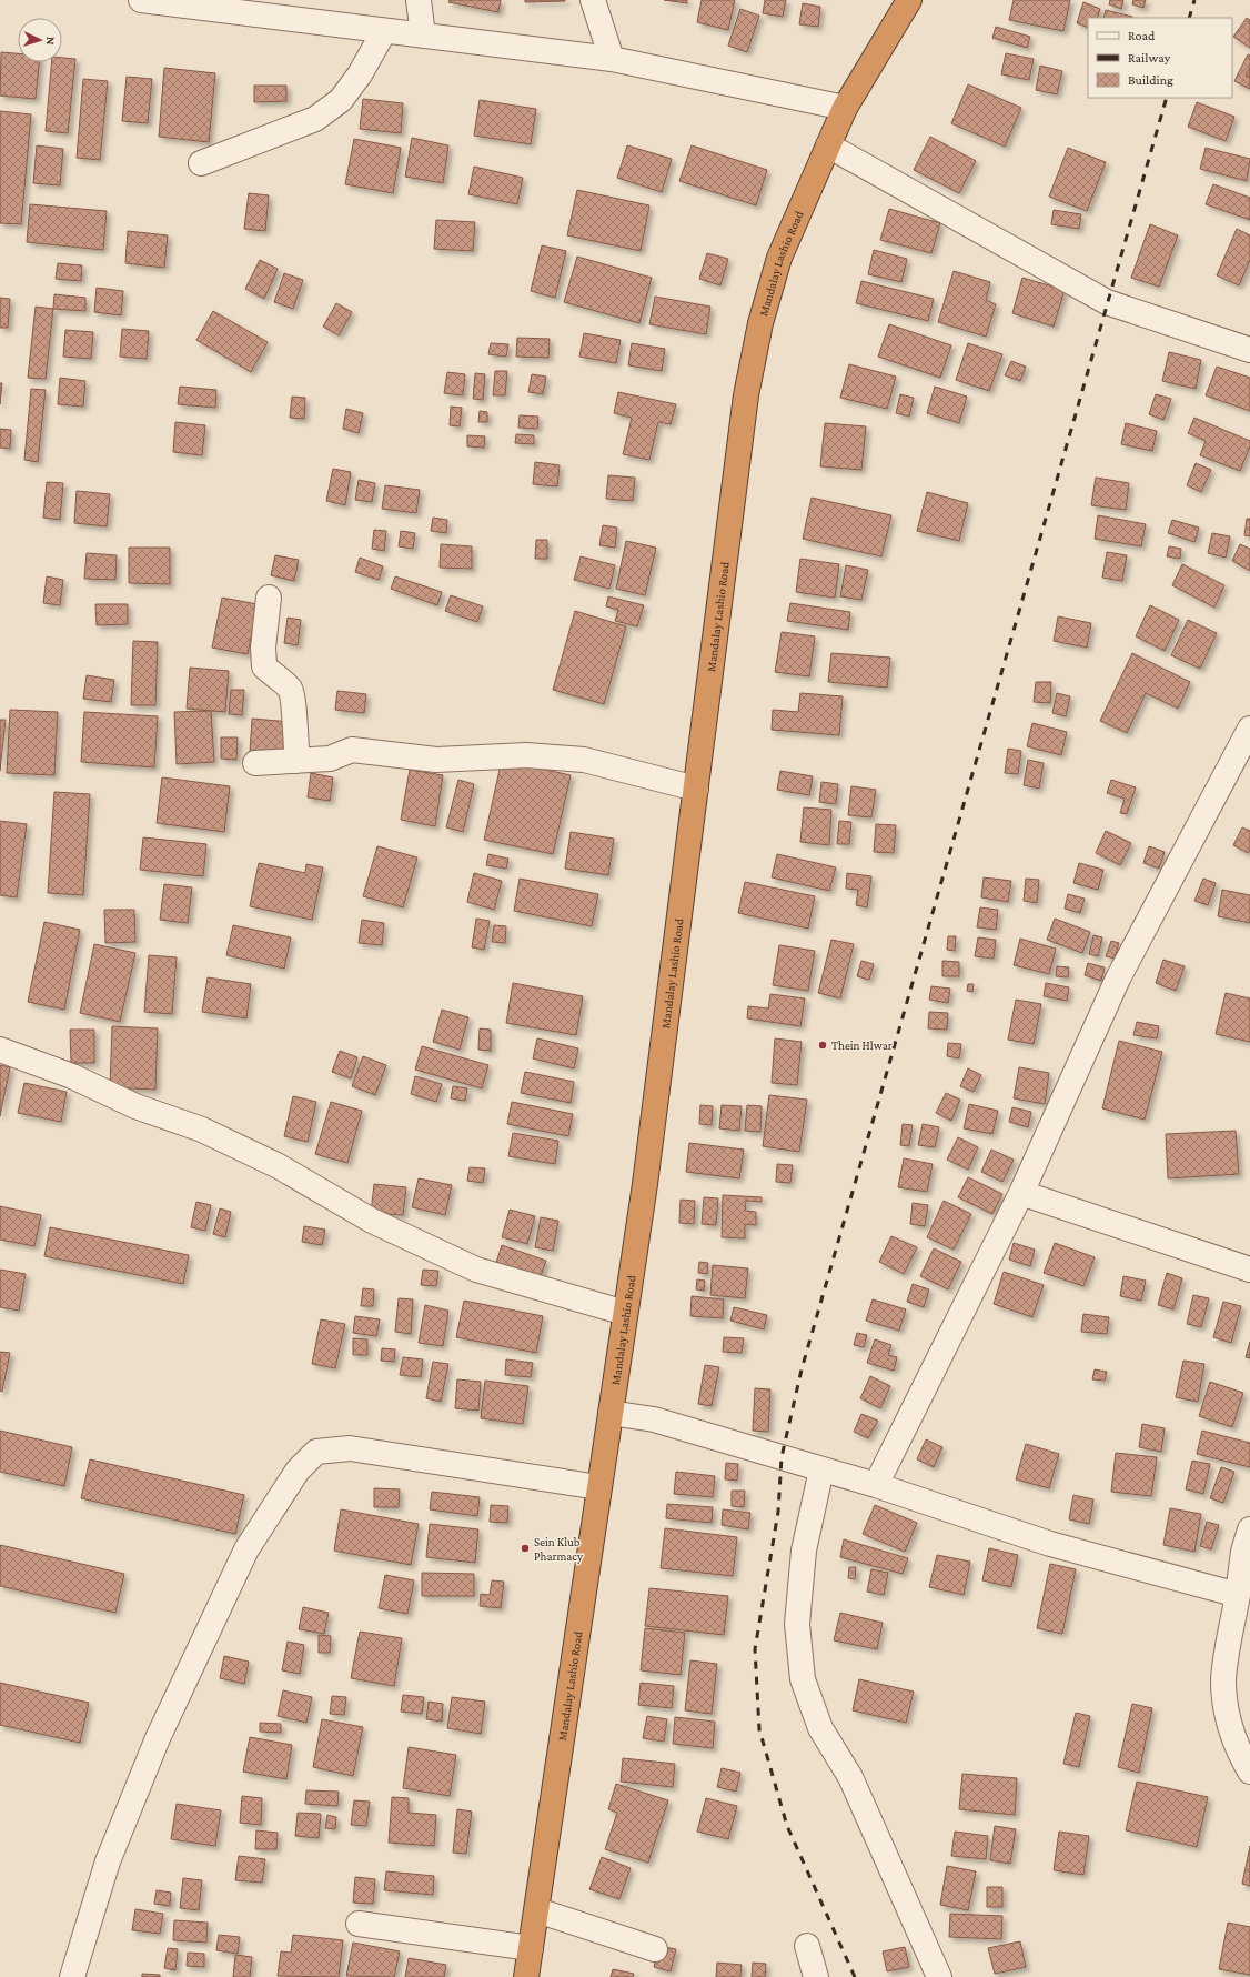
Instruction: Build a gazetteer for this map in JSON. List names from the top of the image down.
{
  "streets": {
    "highway": ["Mandalay Lashio Road"]
  },
  "places": ["Thein Hlwar", "Sein Klub Pharmacy"],
  "legend": ["Road", "Railway", "Building"],
  "north": "right"
}
